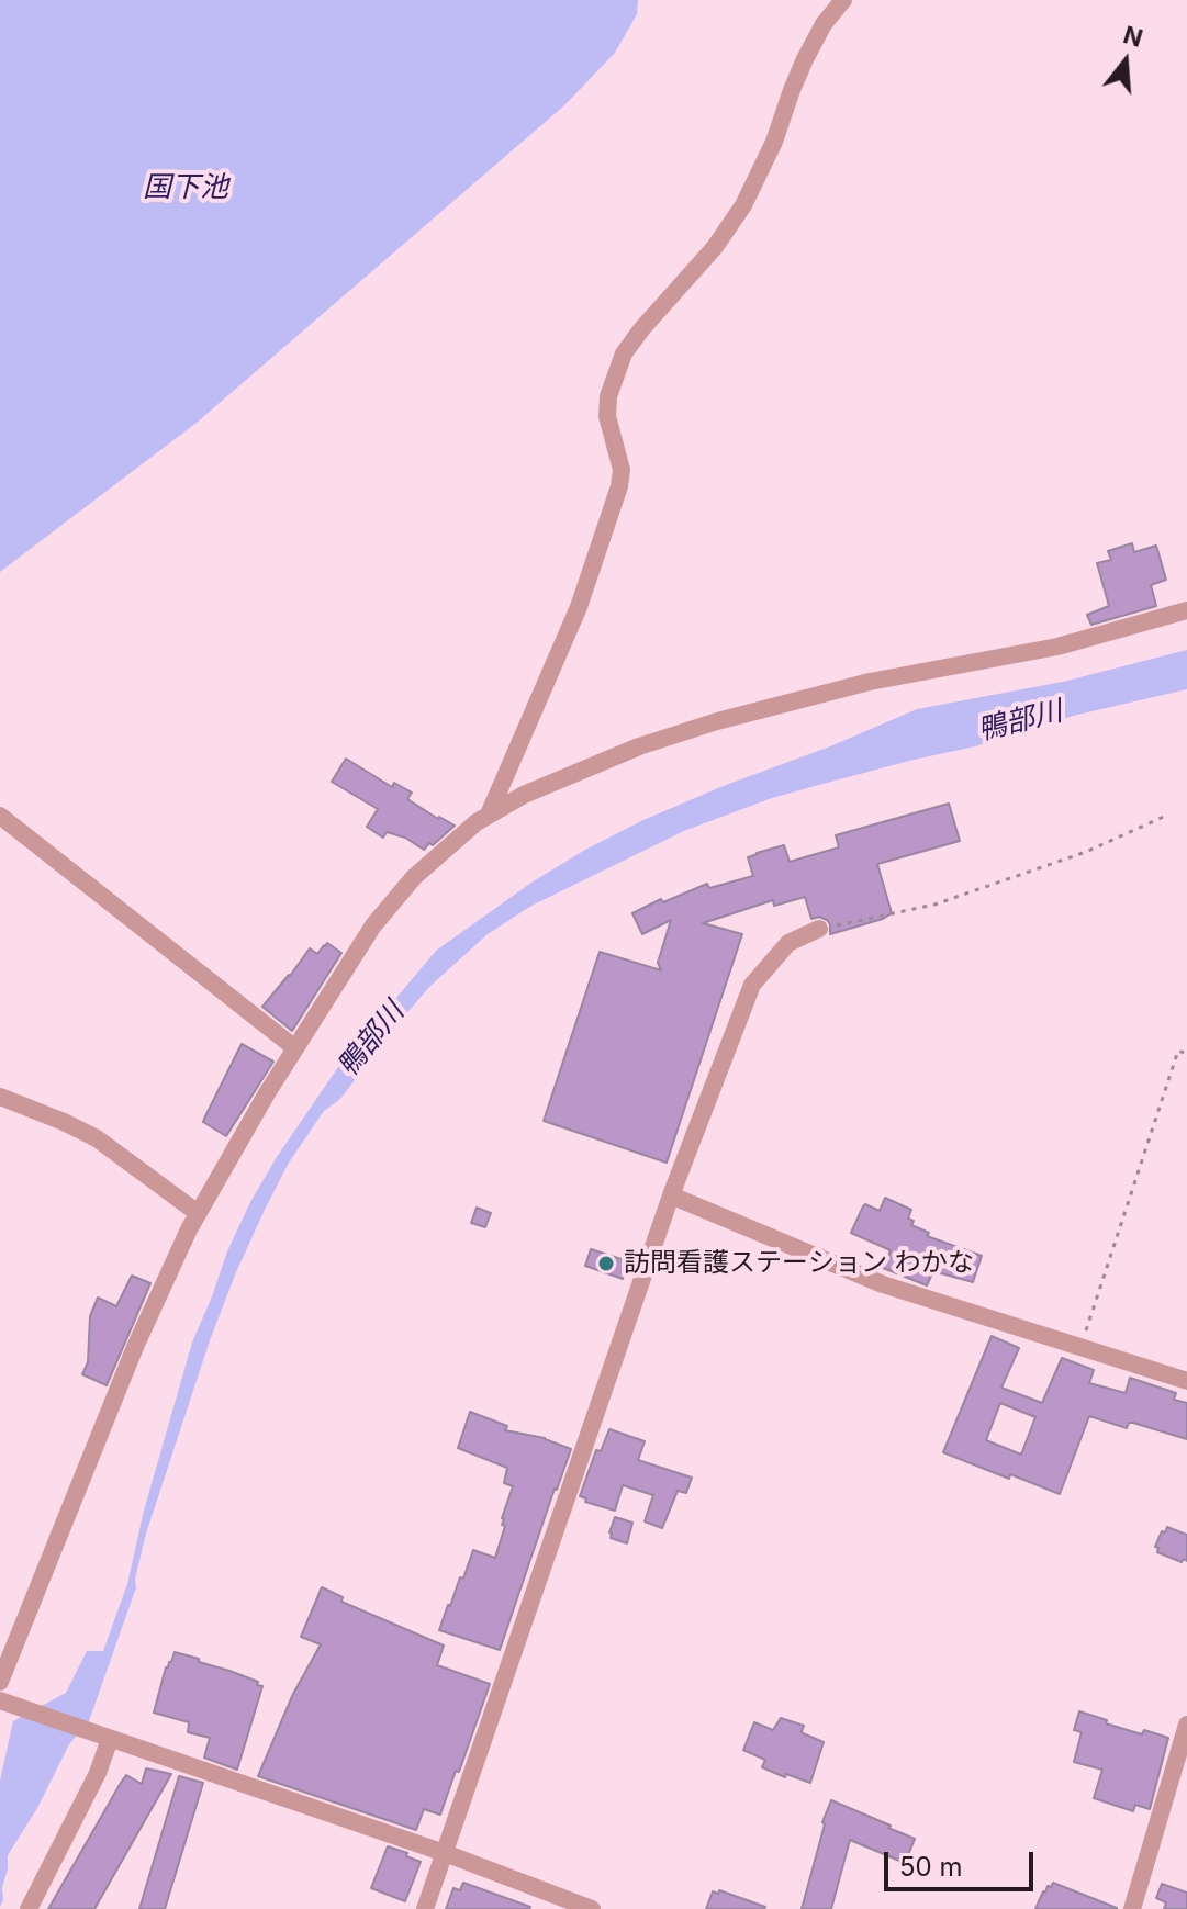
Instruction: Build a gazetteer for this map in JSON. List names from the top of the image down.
{
  "water": ["国下池", "鴨部川"],
  "places": ["訪問看護ステーション わかな"],
  "scale_bar": "50 m",
  "north": "top"
}
